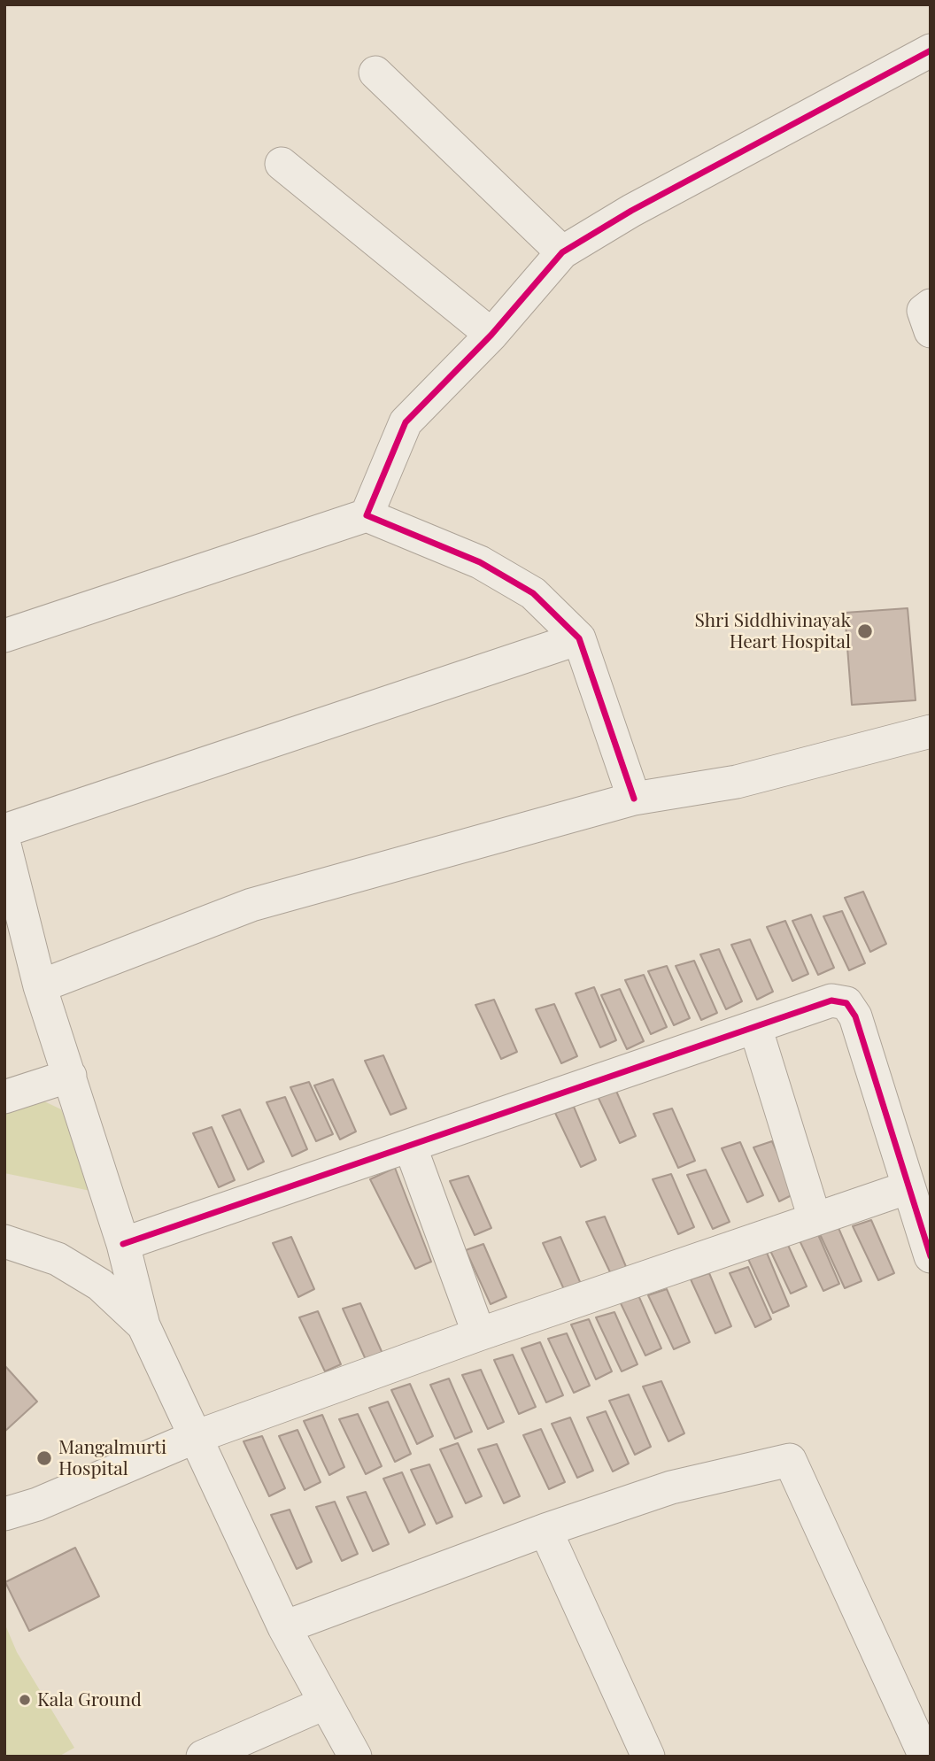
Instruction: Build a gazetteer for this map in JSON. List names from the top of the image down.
{
  "places": ["Shri Siddhivinayak Heart Hospital", "Mangalmurti Hospital", "Kala Ground"]
}
